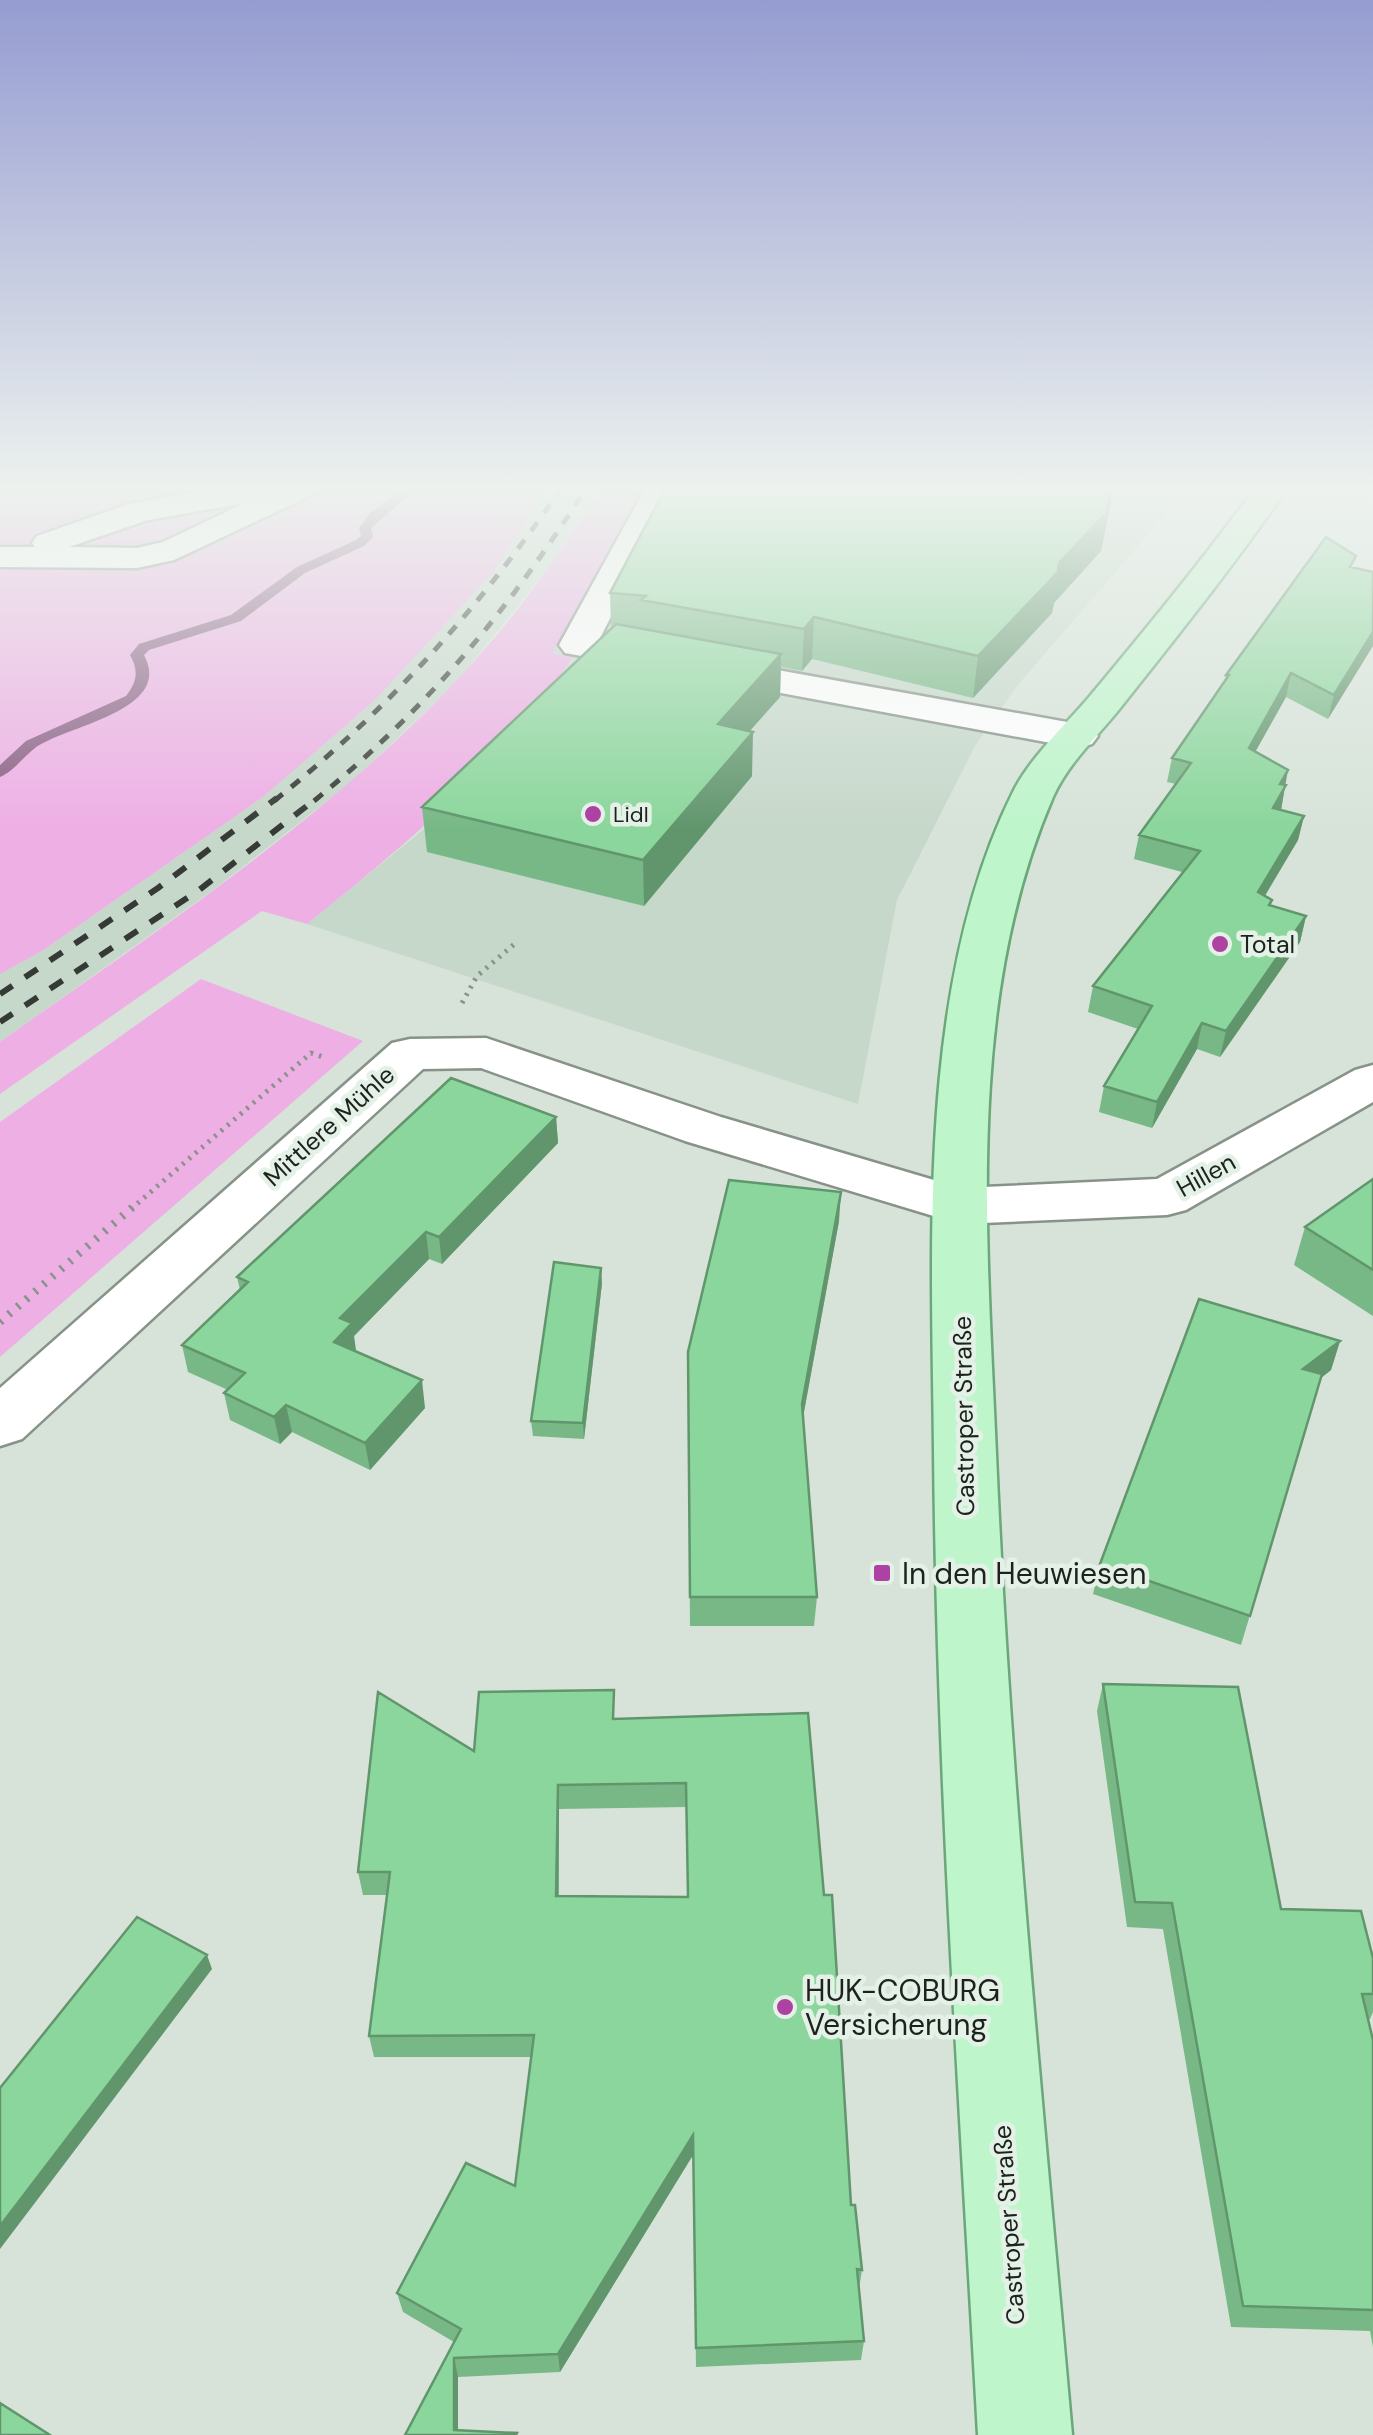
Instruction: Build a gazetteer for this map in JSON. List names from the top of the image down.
{
  "streets": {
    "main road": ["Castroper Straße"],
    "street": ["Mittlere Mühle", "Hillen"]
  },
  "crossings": [
    ["Mittlere Mühle", "Hillen"],
    ["Mittlere Mühle", "Castroper Straße"],
    ["Hillen", "Castroper Straße"]
  ],
  "places": {
    "other": ["Lidl", "Total", "HUK-COBURG Versicherung"],
    "transit": ["In den Heuwiesen"]
  }
}
